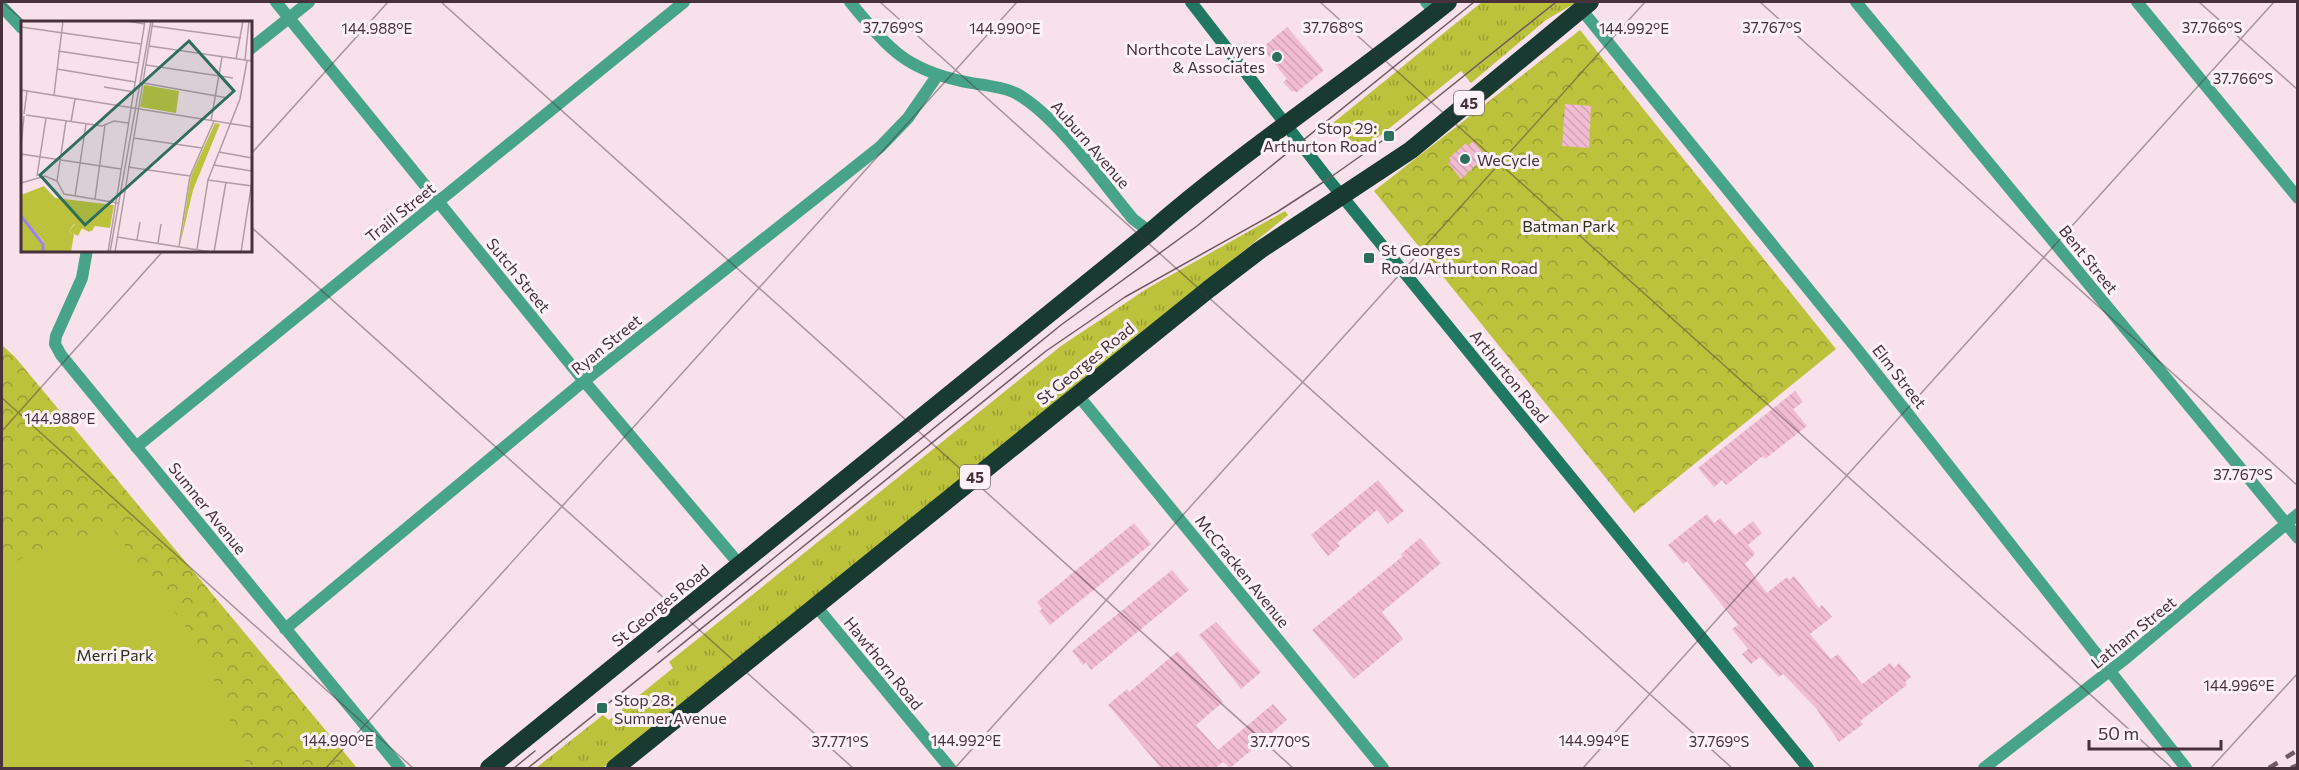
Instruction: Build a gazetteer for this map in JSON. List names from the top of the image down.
{
  "streets": {
    "highway": ["45", "St Georges Road"],
    "street": [
      "Auburn Avenue",
      "Traill Street",
      "Bent Street",
      "Sutch Street",
      "Ryan Street",
      "Arthurton Road",
      "Elm Street",
      "Sumner Avenue",
      "McCracken Avenue",
      "Latham Street",
      "Hawthorn Road"
    ]
  },
  "crossings": [
    ["Auburn Avenue", "Ryan Street"],
    ["Auburn Avenue", "St Georges Road"],
    ["Traill Street", "Sutch Street"],
    ["Traill Street", "Sumner Avenue"],
    ["Bent Street", "Latham Street"],
    ["Sutch Street", "Ryan Street"],
    ["Sutch Street", "St Georges Road"],
    ["Ryan Street", "Sumner Avenue"],
    ["St Georges Road", "Arthurton Road"],
    ["St Georges Road", "Elm Street"],
    ["St Georges Road", "McCracken Avenue"],
    ["St Georges Road", "Hawthorn Road"],
    ["Elm Street", "Latham Street"]
  ],
  "parks": ["Batman Park", "Merri Park"],
  "places": {
    "other": ["Northcote Lawyers & Associates", "WeCycle"],
    "transit": ["Stop 29: Arthurton Road", "St Georges Road/Arthurton Road", "Stop 28: Sumner Avenue"]
  },
  "scale_bar": "50 m",
  "coordinates": [
    "37.769°S",
    "37.768°S",
    "37.767°S",
    "37.766°S",
    "144.988°E",
    "144.990°E",
    "144.992°E",
    "144.996°E",
    "144.994°E",
    "37.771°S",
    "37.770°S"
  ]
}
